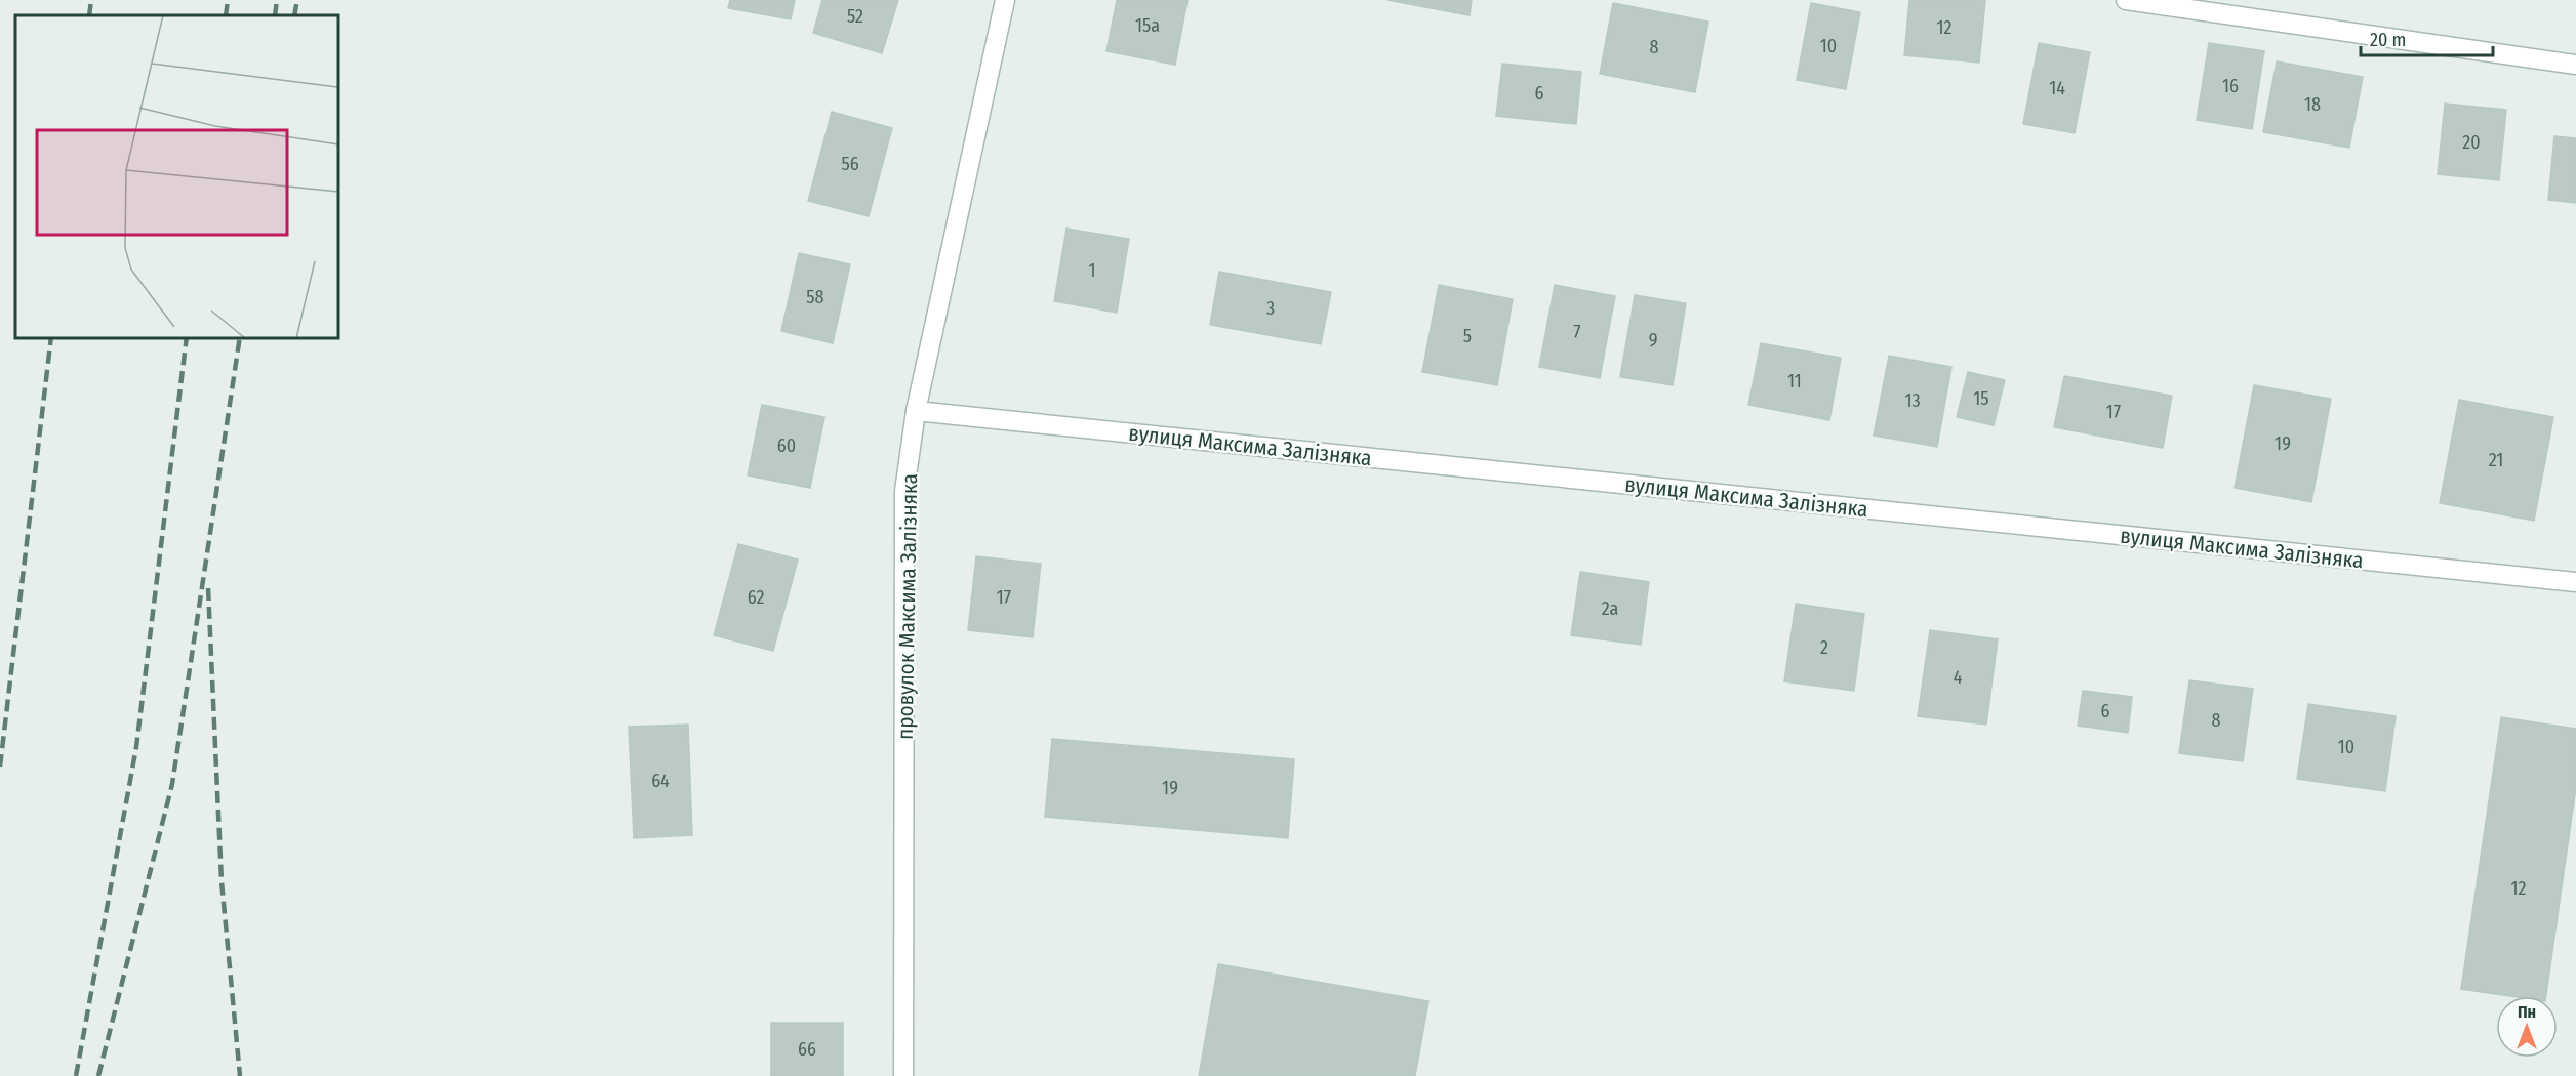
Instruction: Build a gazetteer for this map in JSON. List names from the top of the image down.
{
  "streets": {
    "street": ["вулиця Максима Залізняка", "провулок Максима Залізняка"]
  },
  "crossings": [
    ["вулиця Максима Залізняка", "провулок Максима Залізняка"]
  ],
  "house_numbers": [
    "52",
    "15а",
    "12",
    "10",
    "8",
    "16",
    "14",
    "6",
    "18",
    "20",
    "56",
    "1",
    "58",
    "3",
    "7",
    "5",
    "9",
    "11",
    "15",
    "13",
    "17",
    "19",
    "60",
    "21",
    "62",
    "17",
    "2а",
    "2",
    "4",
    "6",
    "8",
    "10",
    "64",
    "19",
    "12",
    "66"
  ],
  "scale_bar": "20 m",
  "north": "top"
}
